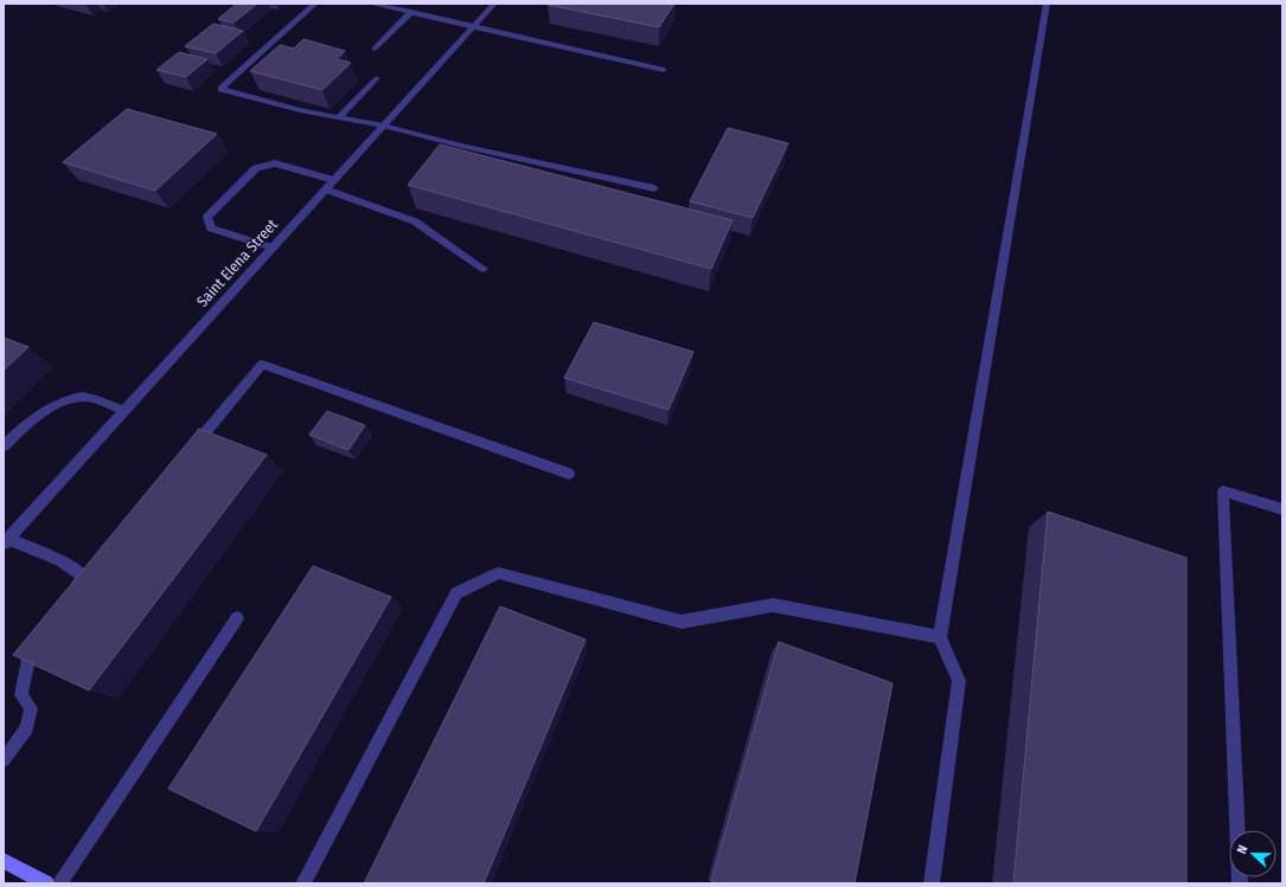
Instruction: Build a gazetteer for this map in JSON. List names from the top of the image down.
{
  "streets": {
    "street": ["Saint Elena Street"]
  },
  "north": "left"
}
